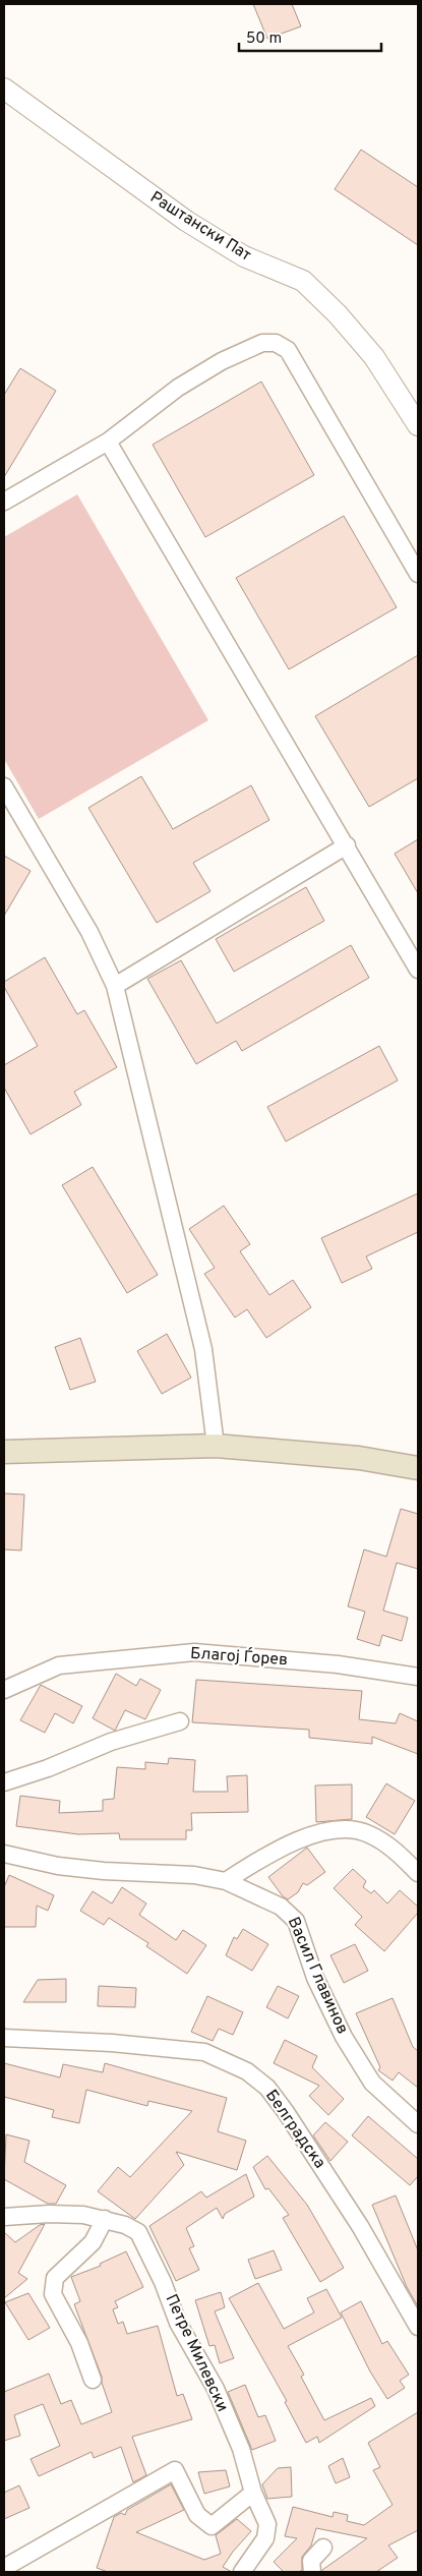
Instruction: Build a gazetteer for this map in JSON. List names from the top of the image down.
{
  "streets": {
    "street": [
      "Раштански Пат",
      "Благој Ѓорев",
      "Васил Главинов",
      "Белградска",
      "Петре Милевски"
    ]
  },
  "scale_bar": "50 m"
}
